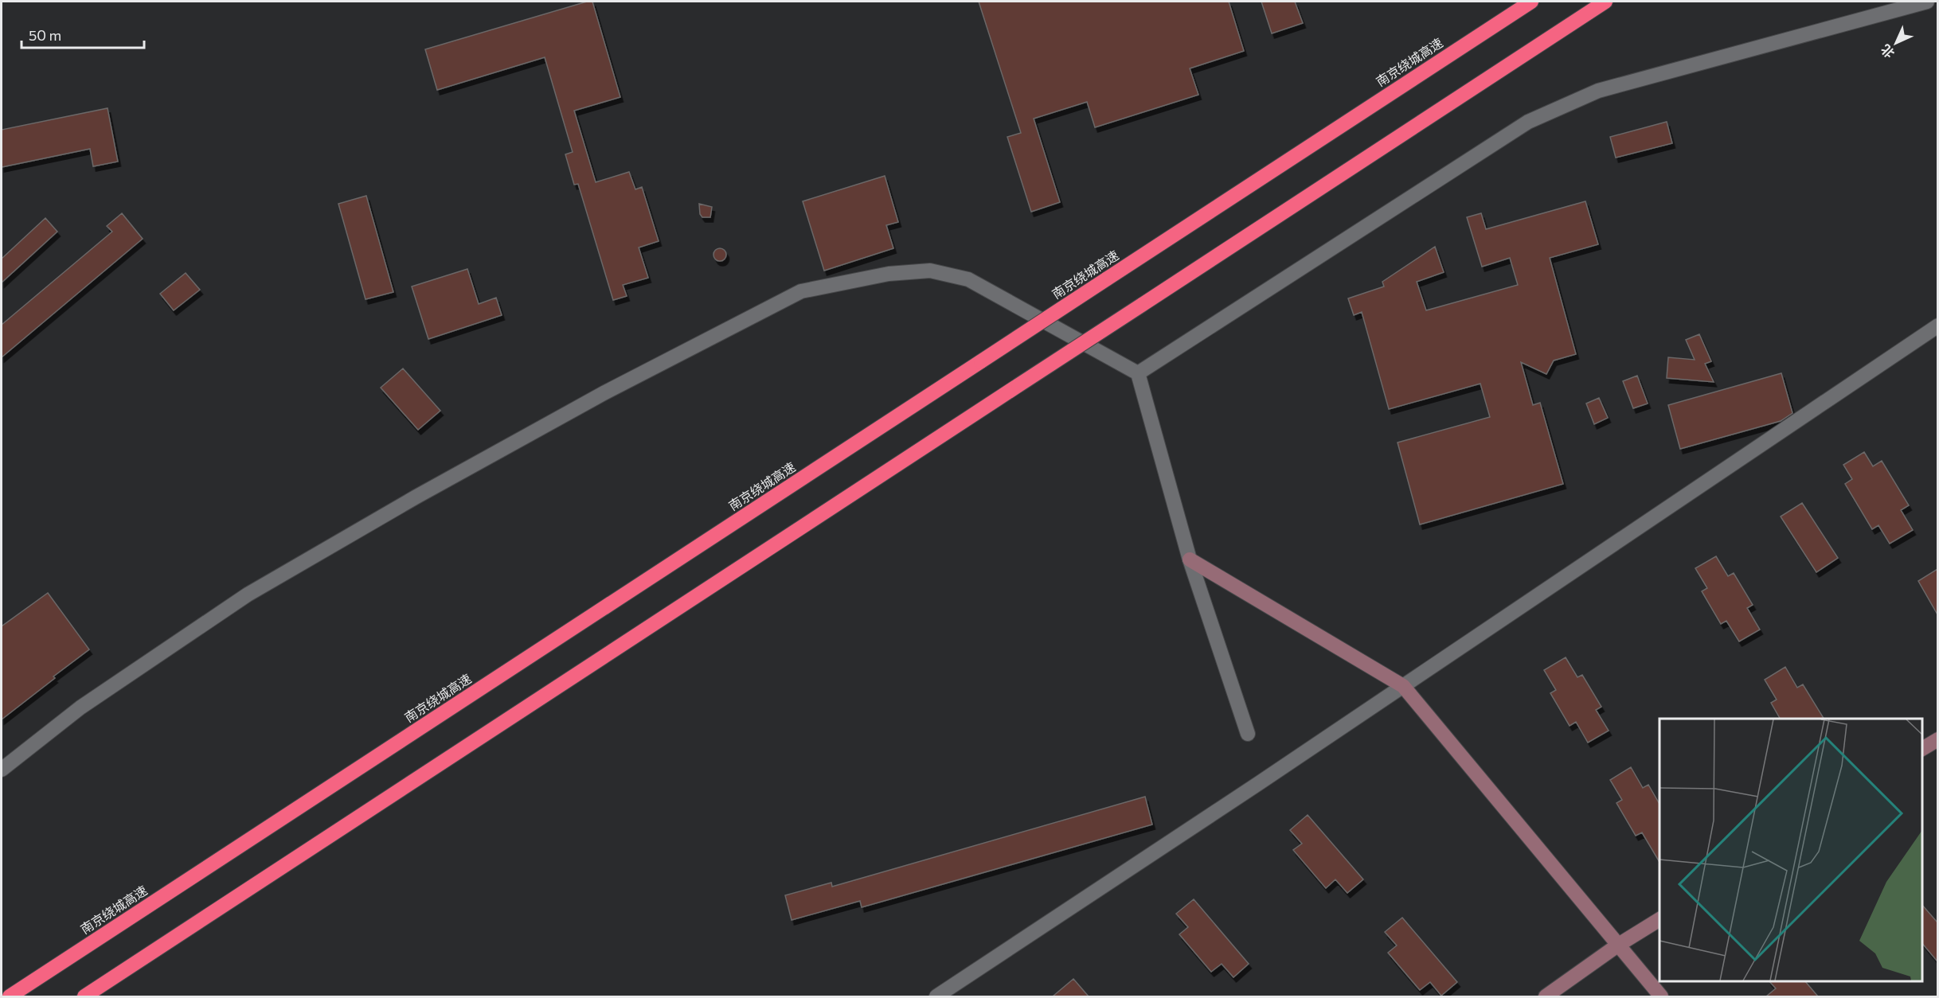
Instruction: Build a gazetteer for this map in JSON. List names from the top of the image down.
{
  "streets": {
    "highway": ["南京绕城高速"]
  },
  "scale_bar": "50 m",
  "north": "bottom left"
}
